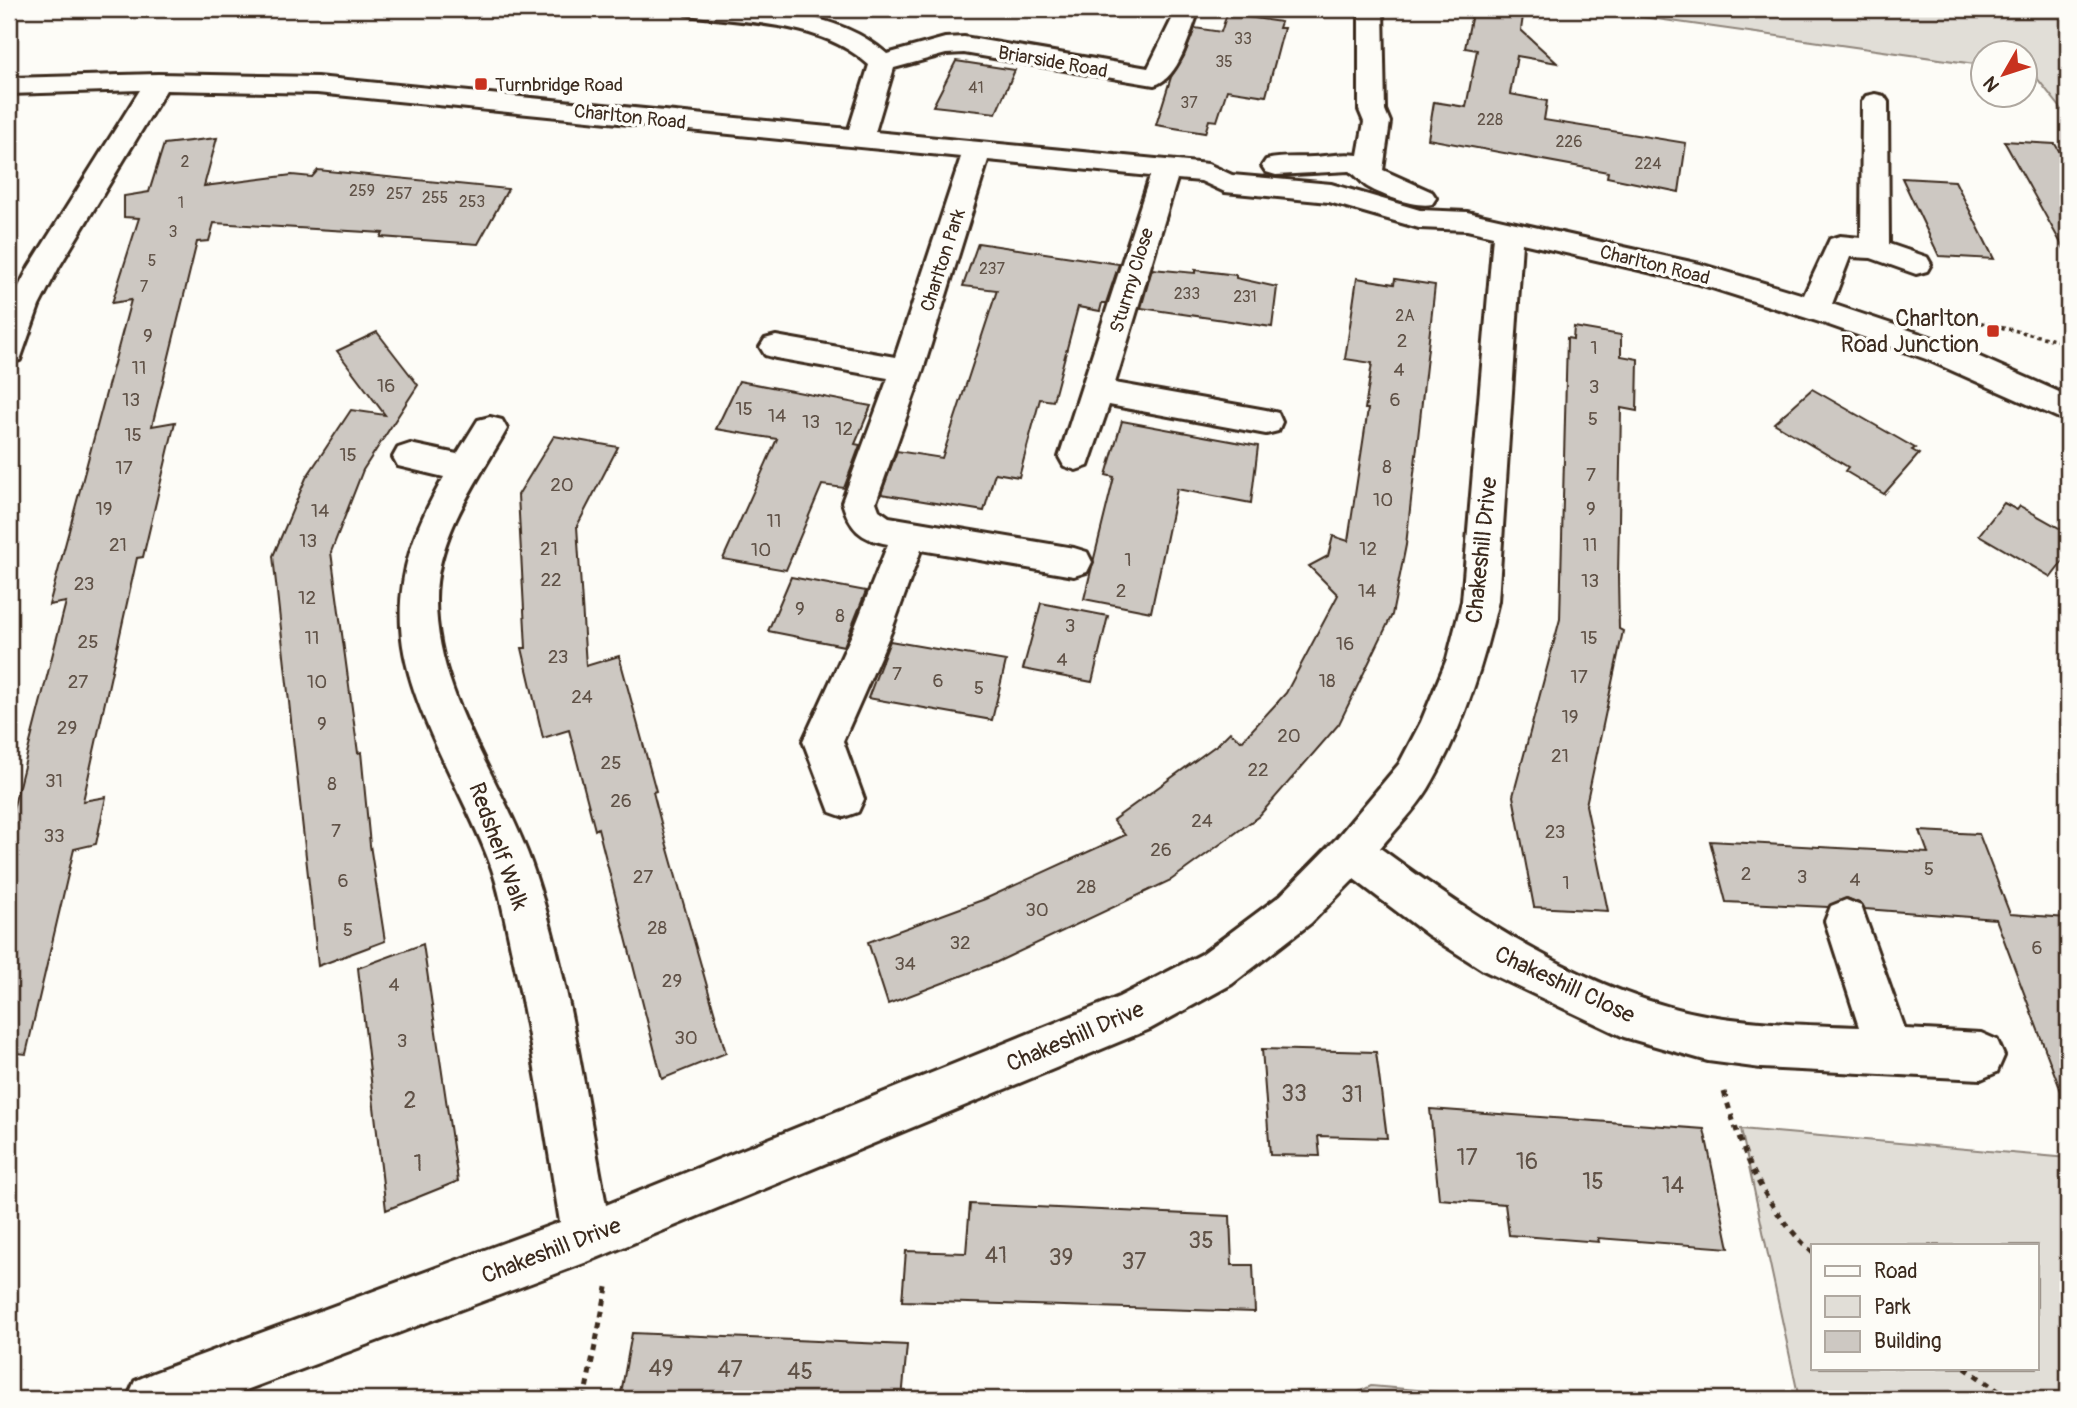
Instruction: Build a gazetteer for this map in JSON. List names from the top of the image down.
{
  "streets": {
    "street": [
      "Briarside Road",
      "Charlton Road",
      "Charlton Park",
      "Sturmy Close",
      "Chakeshill Drive",
      "Redshelf Walk",
      "Chakeshill Close"
    ]
  },
  "crossings": [
    ["Charlton Road", "Charlton Park"],
    ["Charlton Road", "Sturmy Close"],
    ["Charlton Road", "Chakeshill Drive"],
    ["Chakeshill Drive", "Redshelf Walk"],
    ["Chakeshill Drive", "Chakeshill Close"]
  ],
  "places": {
    "transit": ["Turnbridge Road", "Charlton Road Junction"]
  },
  "house_numbers": [
    "33",
    "35",
    "41",
    "37",
    "228",
    "226",
    "2",
    "224",
    "259",
    "257",
    "255",
    "253",
    "1",
    "3",
    "5",
    "237",
    "7",
    "233",
    "231",
    "2A",
    "9",
    "2",
    "1",
    "11",
    "4",
    "16",
    "3",
    "13",
    "6",
    "15",
    "14",
    "5",
    "13",
    "12",
    "15",
    "15",
    "8",
    "17",
    "7",
    "20",
    "10",
    "19",
    "9",
    "14",
    "11",
    "13",
    "21",
    "11",
    "21",
    "12",
    "10",
    "1",
    "22",
    "13",
    "23",
    "2",
    "14",
    "12",
    "9",
    "8",
    "3",
    "11",
    "15",
    "25",
    "16",
    "23",
    "4",
    "7",
    "17",
    "6",
    "18",
    "27",
    "10",
    "5",
    "24",
    "19",
    "9",
    "29",
    "20",
    "21",
    "25",
    "22",
    "31",
    "8",
    "26",
    "24",
    "7",
    "23",
    "33",
    "26",
    "5",
    "2",
    "27",
    "3",
    "4",
    "6",
    "1",
    "28",
    "30",
    "28",
    "5",
    "32",
    "6",
    "34",
    "29",
    "4",
    "30",
    "3",
    "33",
    "31",
    "2",
    "17",
    "16",
    "1",
    "15",
    "14",
    "35",
    "41",
    "39",
    "37",
    "49",
    "47",
    "45"
  ],
  "legend": ["Road", "Park", "Building"],
  "north": "bottom left"
}
